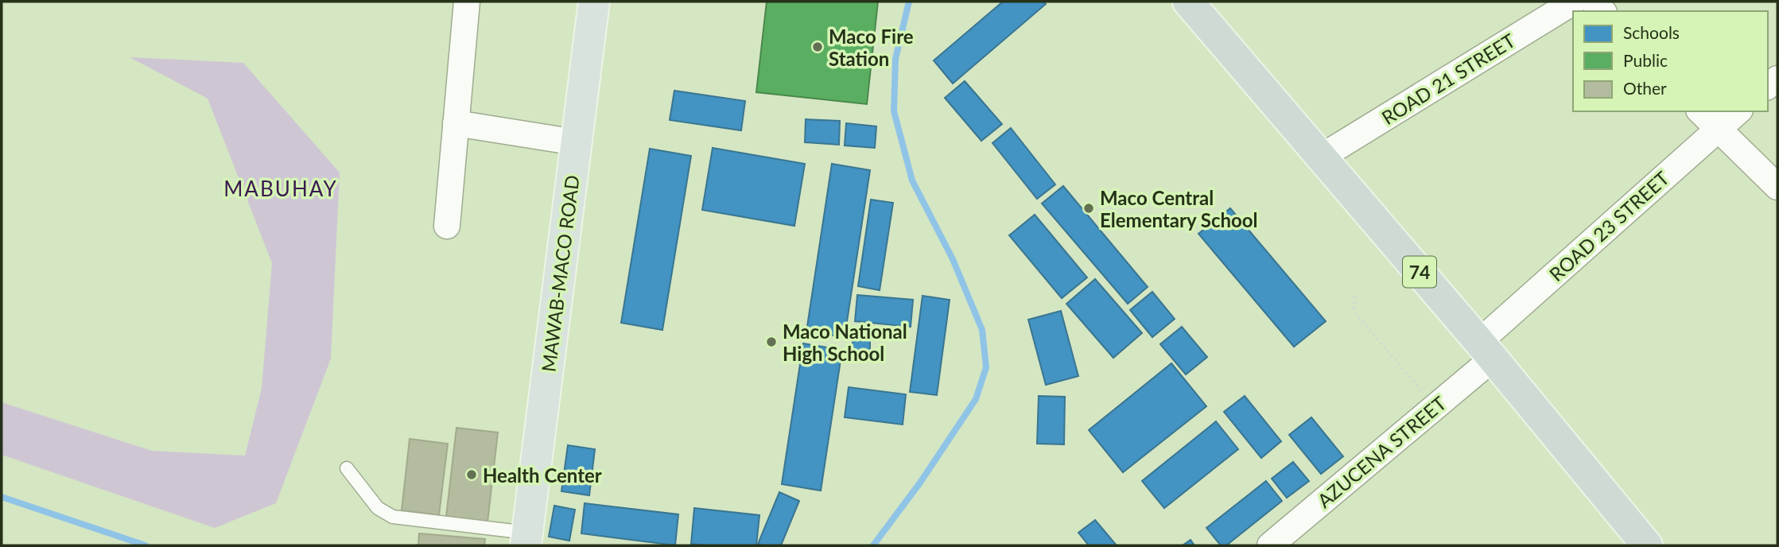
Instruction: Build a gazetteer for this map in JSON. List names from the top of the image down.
{
  "streets": {
    "highway": ["74"],
    "main road": ["MAWAB-MACO ROAD"],
    "street": ["ROAD 21 STREET", "ROAD 23 STREET", "AZUCENA STREET"]
  },
  "crossings": [
    ["ROAD 21 STREET", "74"],
    ["ROAD 23 STREET", "74"],
    ["ROAD 23 STREET", "AZUCENA STREET"],
    ["74", "AZUCENA STREET"]
  ],
  "districts": ["MABUHAY"],
  "places": [
    "Maco Fire Station",
    "Maco Central Elementary School",
    "Maco National High School",
    "Health Center"
  ],
  "legend": ["Schools", "Public", "Other"]
}
